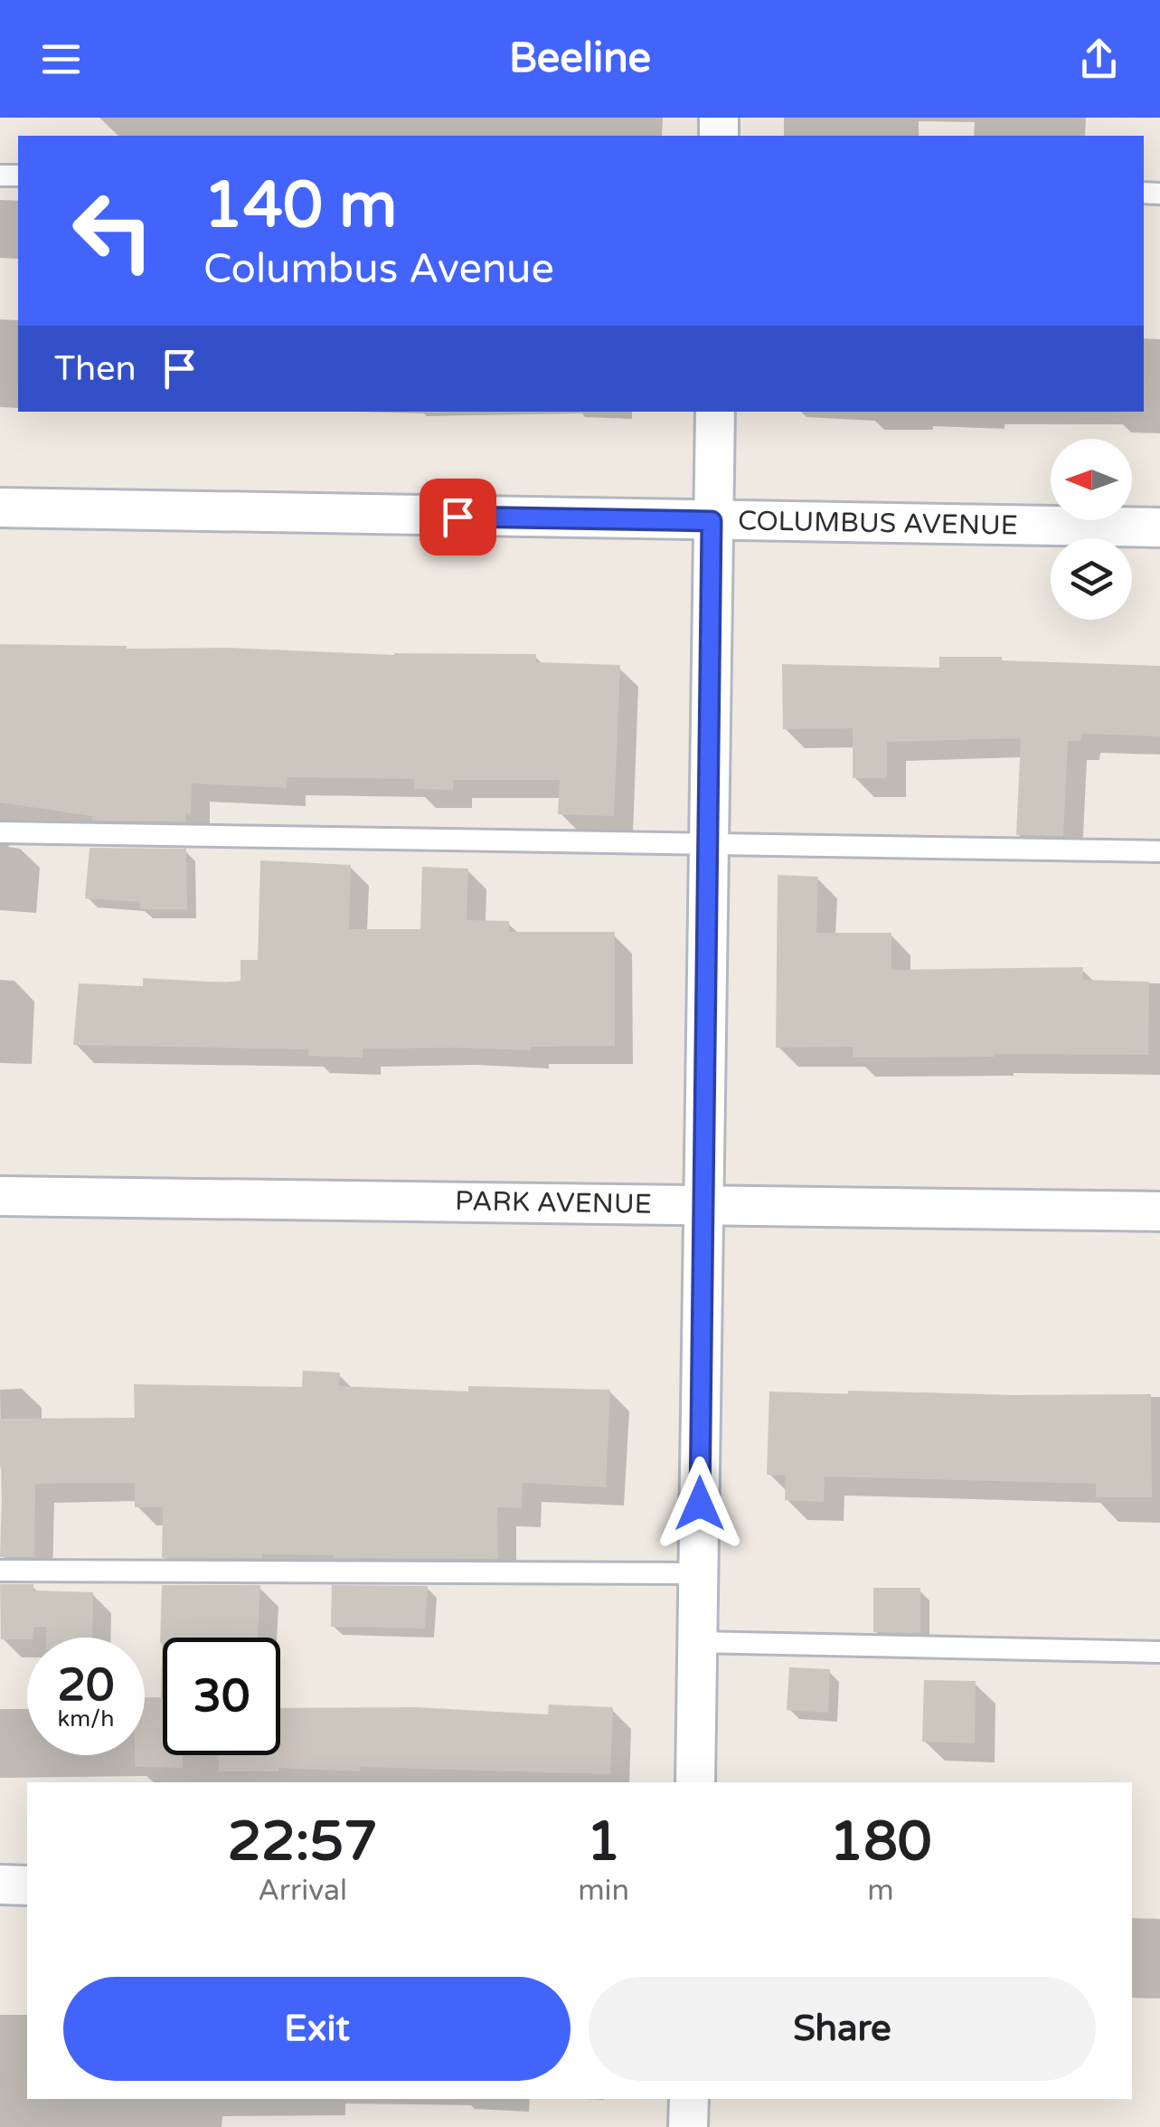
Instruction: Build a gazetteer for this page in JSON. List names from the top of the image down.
{
  "streets": {
    "street": ["COLUMBUS AVENUE", "PARK AVENUE"]
  },
  "north": "left",
  "page": {
    "header": "Beeline",
    "turn": ["140 m", "Columbus Avenue"],
    "then": "Then",
    "speed": "20 km/h",
    "limit": "30",
    "eta": [
      "22:57",
      "Arrival",
      "1",
      "min",
      "180",
      "m"
    ],
    "buttons": ["Exit", "Share"]
  }
}
